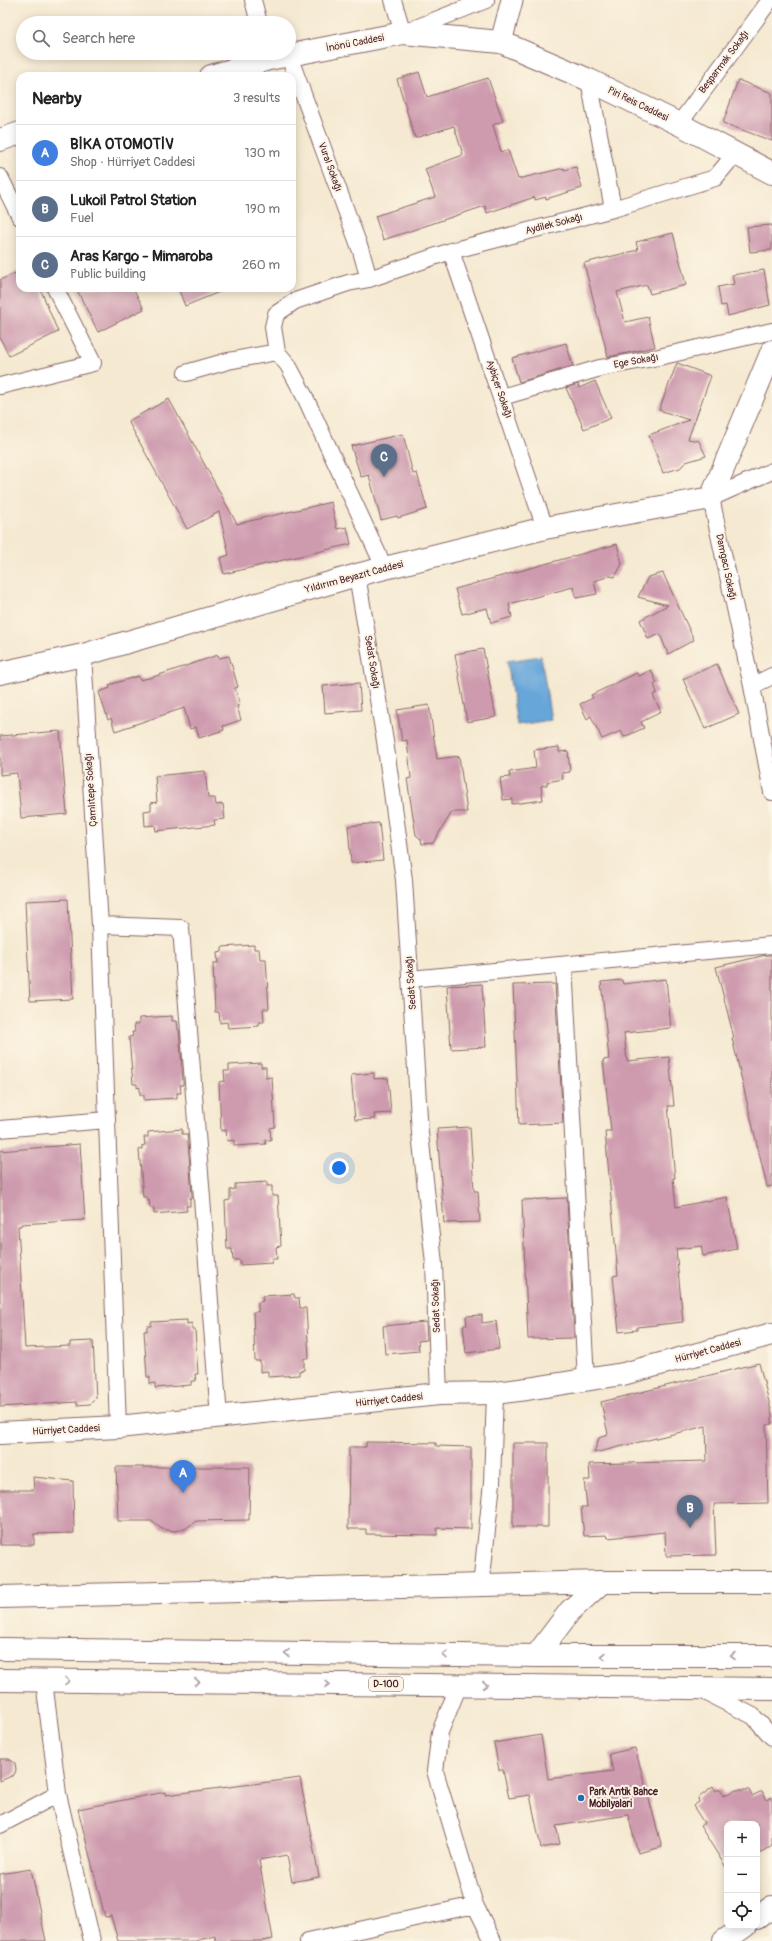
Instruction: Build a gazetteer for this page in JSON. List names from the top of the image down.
{
  "streets": {
    "main road": [
      "İnönü Caddesi",
      "Piri Reis Caddesi",
      "Yıldırım Beyazıt Caddesi",
      "Hürriyet Caddesi",
      "D-100"
    ],
    "street": [
      "Beşparmak Sokağı",
      "Vural Sokağı",
      "Aydilek Sokağı",
      "Ege Sokağı",
      "Aybiçer Sokağı",
      "Damgacı Sokağı",
      "Sedat Sokağı",
      "Çamlıtepe Sokağı"
    ]
  },
  "crossings": [
    ["İnönü Caddesi", "Piri Reis Caddesi"],
    ["Beşparmak Sokağı", "Piri Reis Caddesi"],
    ["Piri Reis Caddesi", "Aydilek Sokağı"],
    ["Vural Sokağı", "Aydilek Sokağı"],
    ["Aydilek Sokağı", "Aybiçer Sokağı"],
    ["Ege Sokağı", "Aybiçer Sokağı"],
    ["Aybiçer Sokağı", "Yıldırım Beyazıt Caddesi"],
    ["Damgacı Sokağı", "Yıldırım Beyazıt Caddesi"],
    ["Yıldırım Beyazıt Caddesi", "Sedat Sokağı"],
    ["Yıldırım Beyazıt Caddesi", "Çamlıtepe Sokağı"],
    ["Sedat Sokağı", "Hürriyet Caddesi"],
    ["Çamlıtepe Sokağı", "Hürriyet Caddesi"]
  ],
  "places": ["Park Antik Bahce Mobilyalari"],
  "page": {
    "search": "Search here",
    "heading": ["Nearby", "3 results"],
    "list": [
      {
        "mark": "A",
        "name": "BİKA OTOMOTİV",
        "note": "Shop · Hürriyet Caddesi",
        "value": "130 m"
      },
      {
        "mark": "B",
        "name": "Lukoil Patrol Station",
        "note": "Fuel",
        "value": "190 m"
      },
      {
        "mark": "C",
        "name": "Aras Kargo - Mimaroba",
        "note": "Public building",
        "value": "260 m"
      }
    ],
    "pins": ["C", "A", "B"],
    "map_buttons": ["+", "−"]
  }
}
